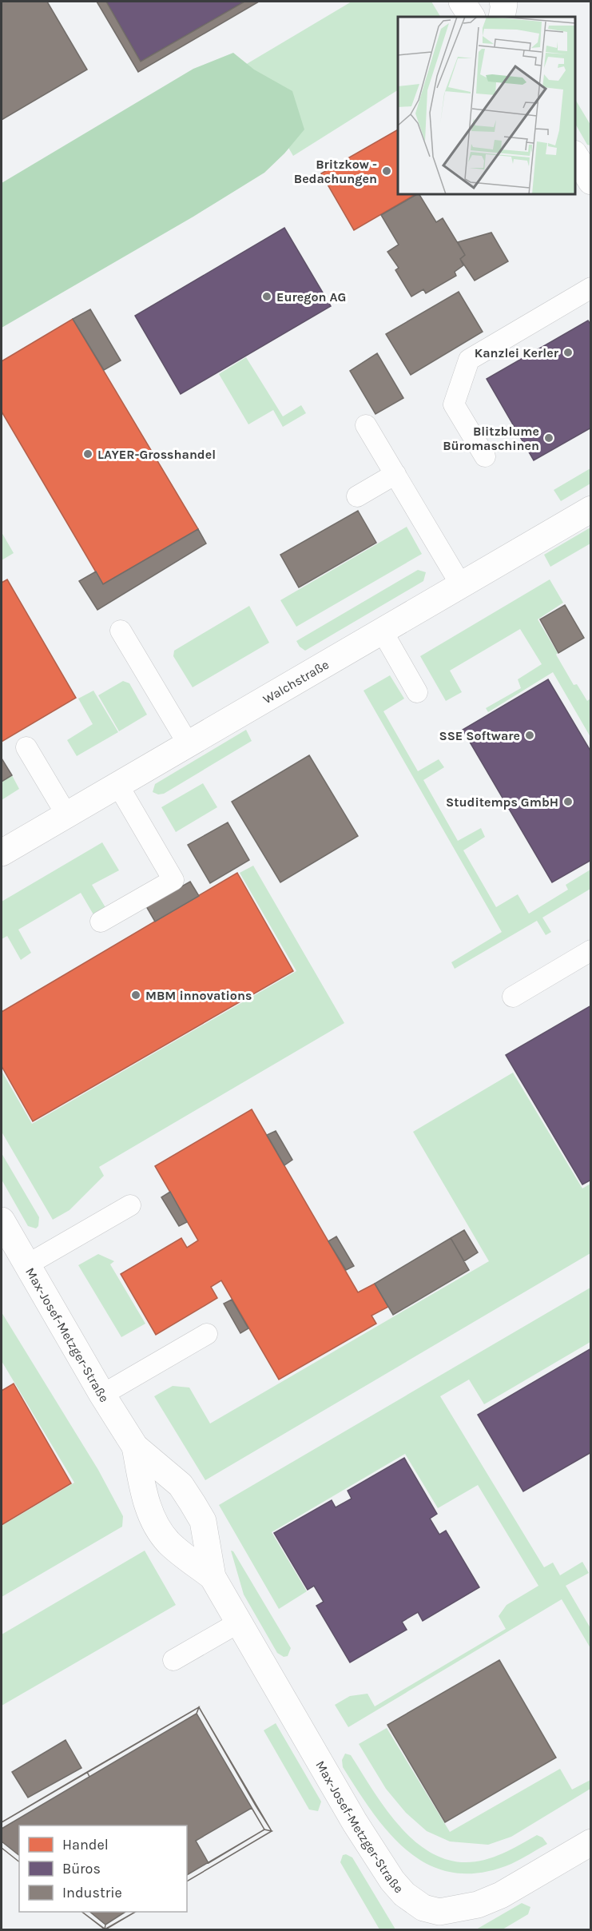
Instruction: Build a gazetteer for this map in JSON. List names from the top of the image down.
{
  "streets": {
    "street": ["Walchstraße", "Max-Josef-Metzger-Straße"]
  },
  "places": [
    "Britzkow - Bedachungen",
    "Euregon AG",
    "Kanzlei Kerler",
    "Blitzblume Büromaschinen",
    "LAYER-Grosshandel",
    "SSE Software",
    "Studitemps GmbH",
    "MBM innovations"
  ],
  "legend": ["Handel", "Büros", "Industrie"]
}
